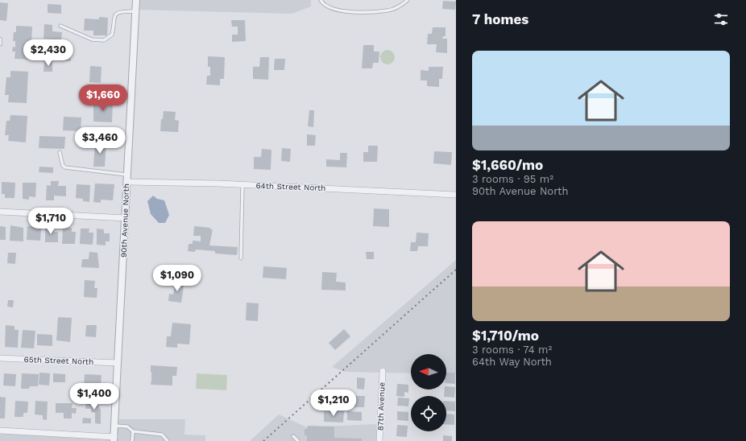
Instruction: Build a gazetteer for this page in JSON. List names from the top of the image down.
{
  "streets": {
    "street": [
      "64th Street North",
      "90th Avenue North",
      "65th Street North",
      "87th Avenue"
    ]
  },
  "crossings": [
    ["64th Street North", "90th Avenue North"],
    ["90th Avenue North", "65th Street North"]
  ],
  "north": "left",
  "page": {
    "heading": "7 homes",
    "list": [
      {
        "name": "$1,660/mo",
        "note": "3 rooms · 95 m² · 90th Avenue North"
      },
      {
        "name": "$1,710/mo",
        "note": "3 rooms · 74 m² · 64th Way North"
      }
    ],
    "price": [
      "$2,430",
      "$1,660",
      "$3,460",
      "$1,710",
      "$1,090",
      "$1,400",
      "$1,210"
    ]
  }
}
